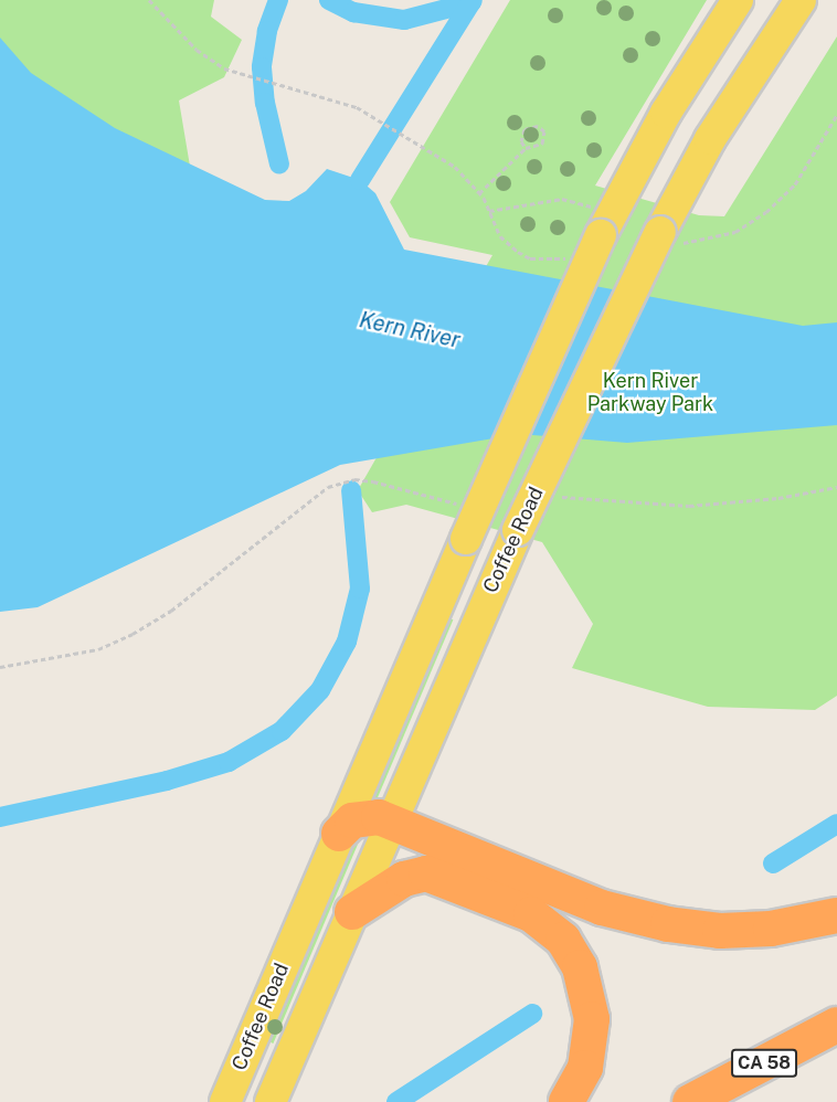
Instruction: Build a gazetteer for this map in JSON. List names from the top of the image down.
{
  "streets": {
    "highway": ["CA 58"],
    "main road": ["Coffee Road"]
  },
  "water": ["Kern River"],
  "parks": ["Kern River Parkway Park"]
}
